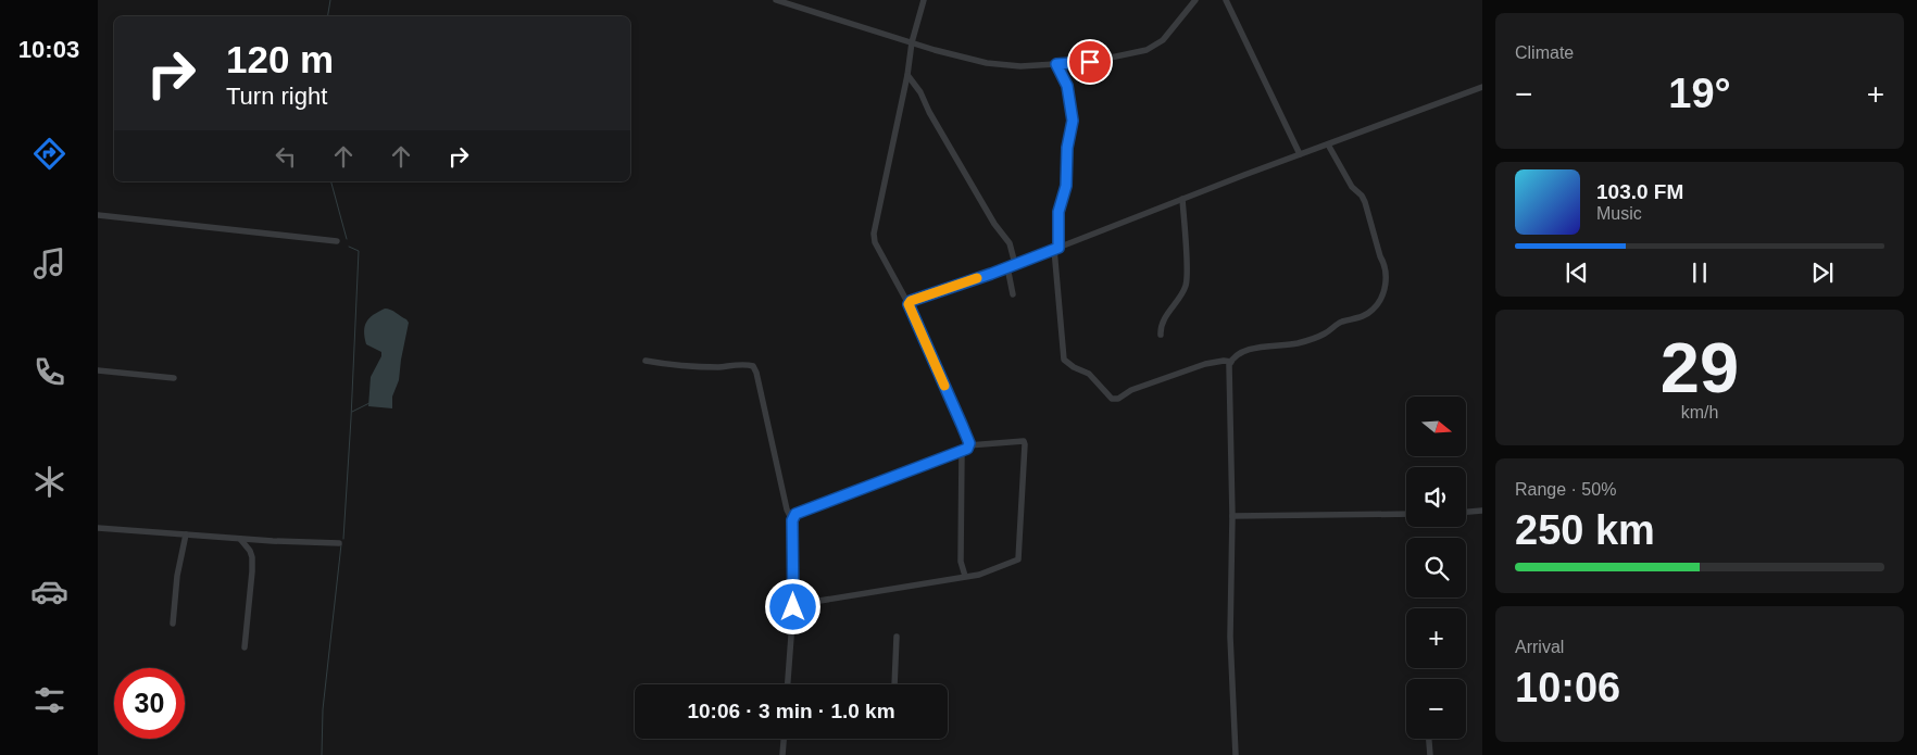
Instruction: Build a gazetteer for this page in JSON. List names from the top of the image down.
{
  "north": "right",
  "page": {
    "tabs": "10:03",
    "tile": [
      "Climate",
      ["29", "km/h"],
      ["Range · 50%", "250 km"],
      ["Arrival", "10:06"]
    ],
    "turn": ["120 m", "Turn right"],
    "heat": ["−", "19°", "+"],
    "song": ["103.0 FM", "Music"],
    "map_buttons": ["+", "−"],
    "limit": "30",
    "trip": "10:06 · 3 min · 1.0 km"
  }
}
